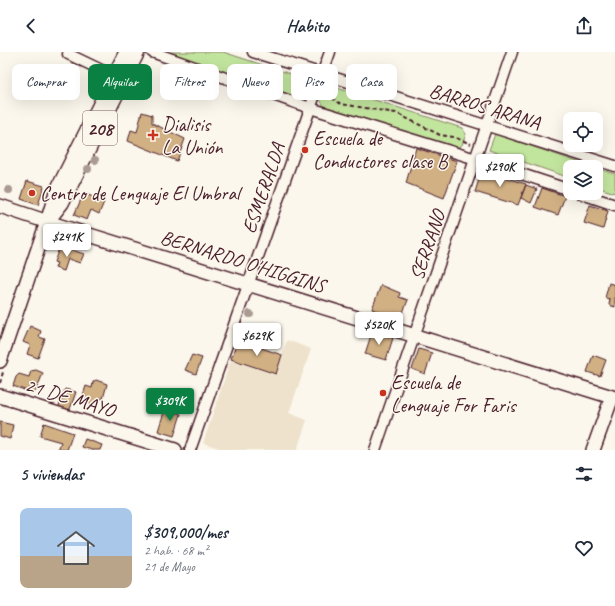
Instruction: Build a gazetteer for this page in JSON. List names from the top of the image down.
{
  "streets": {
    "main road": ["208", "BERNARDO O'HIGGINS", "21 DE MAYO"],
    "street": ["BARROS ARANA", "ESMERALDA", "SERRANO"]
  },
  "crossings": [
    ["BARROS ARANA", "SERRANO"],
    ["208", "BERNARDO O'HIGGINS"],
    ["ESMERALDA", "BERNARDO O'HIGGINS"],
    ["SERRANO", "BERNARDO O'HIGGINS"]
  ],
  "places": {
    "health": ["Dialisis La Unión"],
    "other": ["Escuela de Conductores clase B", "Centro de Lenguaje El Umbral", "Escuela de Lenguaje For Faris"]
  },
  "page": {
    "header": "Habito",
    "chip": [
      "Comprar",
      "Alquilar",
      "Filtros",
      "Nuevo",
      "Piso",
      "Casa"
    ],
    "price": [
      "$290K",
      "$241K",
      "$520K",
      "$629K",
      "$309K"
    ],
    "heading": "5 viviendas",
    "list": [
      {
        "name": "$309,000/mes",
        "note": "2 hab. · 68 m² · 21 de Mayo"
      }
    ]
  }
}
